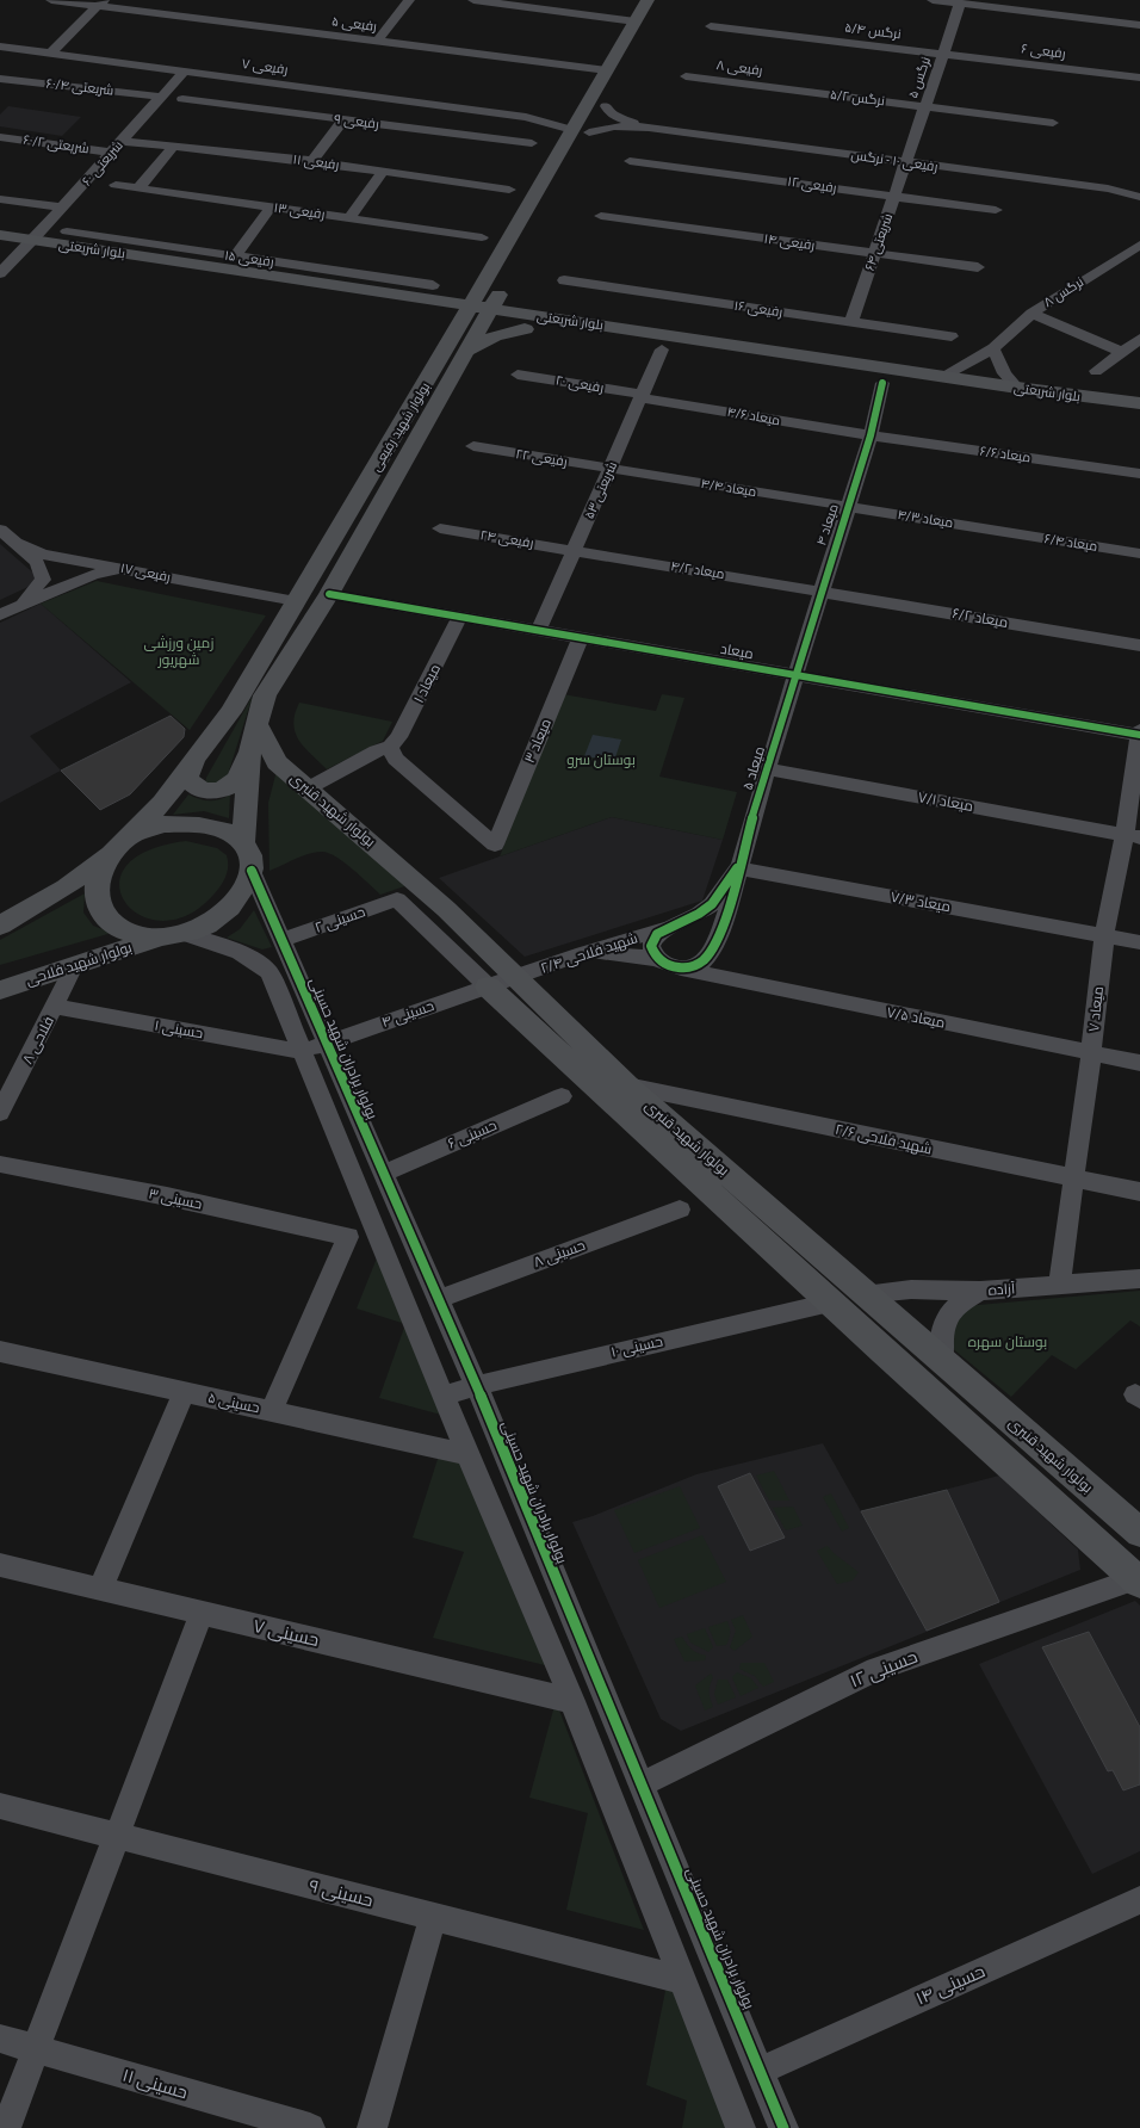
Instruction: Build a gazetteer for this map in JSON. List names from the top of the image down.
{
  "streets": {
    "main road": [
      "بلوار شریعتی",
      "بولوار شهید رفیعی",
      "بولوار شهید قنبری",
      "بولوار شهید فلاحی"
    ],
    "street": [
      "رفیعی ۵",
      "نرگس ۵/۴",
      "رفیعی ۶",
      "رفیعی ۷",
      "رفیعی ۸",
      "نرگس ۵",
      "شریعتی ۶۰/۴",
      "نرگس ۵/۲",
      "رفیعی ۹",
      "شریعتی ۶۰/۲",
      "رفیعی ۱۰ - نرگس",
      "رفیعی ۱۱",
      "شریعتی ۶۰",
      "رفیعی ۱۲",
      "رفیعی ۱۳",
      "رفیعی ۱۴",
      "شریعتی ۶۴",
      "رفیعی ۱۵",
      "نرگس ۸",
      "رفیعی ۱۶",
      "رفیعی ۲۰",
      "میعاد ۴/۶",
      "میعاد ۶/۶",
      "رفیعی ۲۲",
      "میعاد ۴/۴",
      "شریعتی ۵۳",
      "میعاد ۴/۳",
      "میعاد ۴",
      "رفیعی ۲۴",
      "میعاد ۶/۴",
      "میعاد ۴/۲",
      "رفیعی ۱۷",
      "میعاد ۶/۲",
      "میعاد",
      "میعاد ۱",
      "میعاد ۳",
      "میعاد ۵",
      "میعاد ۷/۱",
      "میعاد ۷/۳",
      "حسینی ۲",
      "شهید فلاحی ۲/۴",
      "میعاد ۷",
      "حسینی ۴",
      "میعاد ۷/۵",
      "حسینی ۱",
      "فلاحی ۸",
      "بولوار برادران شهید حسینی",
      "حسینی ۶",
      "شهید فلاحی ۲/۶",
      "حسینی ۳",
      "حسینی ۸",
      "آزاده",
      "حسینی ۱۰",
      "حسینی ۵",
      "حسینی ۷",
      "حسینی ۱۲",
      "حسینی ۹",
      "حسینی ۱۴",
      "حسینی ۱۱"
    ]
  },
  "crossings": [
    ["رفیعی ۵", "بولوار شهید رفیعی"],
    ["نرگس ۵/۴", "رفیعی ۶"],
    ["نرگس ۵/۴", "نرگس ۵"],
    ["رفیعی ۶", "نرگس ۵"],
    ["رفیعی ۷", "شریعتی ۶۰"],
    ["رفیعی ۷", "بولوار شهید رفیعی"],
    ["رفیعی ۸", "نرگس ۵/۲"],
    ["نرگس ۵", "نرگس ۵/۲"],
    ["نرگس ۵", "رفیعی ۱۰ - نرگس"],
    ["نرگس ۵", "شریعتی ۶۴"],
    ["شریعتی ۶۰/۴", "شریعتی ۶۰"],
    ["شریعتی ۶۰/۲", "شریعتی ۶۰"],
    ["رفیعی ۱۰ - نرگس", "شریعتی ۶۴"],
    ["رفیعی ۱۱", "شریعتی ۶۰"],
    ["شریعتی ۶۰", "بلوار شریعتی"],
    ["رفیعی ۱۲", "شریعتی ۶۴"],
    ["رفیعی ۱۴", "شریعتی ۶۴"],
    ["شریعتی ۶۴", "رفیعی ۱۶"],
    ["بلوار شریعتی", "نرگس ۸"],
    ["بلوار شریعتی", "بولوار شهید رفیعی"],
    ["بلوار شریعتی", "شریعتی ۵۳"],
    ["بلوار شریعتی", "میعاد ۴"],
    ["رفیعی ۲۰", "میعاد ۴/۶"],
    ["رفیعی ۲۰", "شریعتی ۵۳"],
    ["میعاد ۴/۶", "میعاد ۶/۶"],
    ["میعاد ۴/۶", "شریعتی ۵۳"],
    ["میعاد ۴/۶", "میعاد ۴"],
    ["بولوار شهید رفیعی", "رفیعی ۱۷"],
    ["بولوار شهید رفیعی", "میعاد"],
    ["بولوار شهید رفیعی", "بولوار شهید قنبری"],
    ["بولوار شهید رفیعی", "بولوار شهید فلاحی"],
    ["بولوار شهید رفیعی", "بولوار برادران شهید حسینی"],
    ["میعاد ۶/۶", "میعاد ۴"],
    ["رفیعی ۲۲", "میعاد ۴/۴"],
    ["رفیعی ۲۲", "شریعتی ۵۳"],
    ["میعاد ۴/۴", "شریعتی ۵۳"],
    ["میعاد ۴/۴", "میعاد ۴/۳"],
    ["میعاد ۴/۴", "میعاد ۴"],
    ["شریعتی ۵۳", "رفیعی ۲۴"],
    ["شریعتی ۵۳", "میعاد ۴/۲"],
    ["شریعتی ۵۳", "میعاد"],
    ["میعاد ۴/۳", "میعاد ۴"],
    ["میعاد ۴/۳", "میعاد ۶/۴"],
    ["میعاد ۴", "میعاد ۴/۲"],
    ["میعاد ۴", "میعاد ۶/۲"],
    ["میعاد ۴", "میعاد"],
    ["میعاد ۴", "میعاد ۵"],
    ["رفیعی ۲۴", "میعاد ۴/۲"],
    ["میعاد ۴/۲", "میعاد ۶/۲"],
    ["میعاد", "میعاد ۱"],
    ["میعاد", "میعاد ۳"],
    ["میعاد", "میعاد ۵"],
    ["میعاد", "میعاد ۷"],
    ["میعاد ۱", "میعاد ۳"],
    ["میعاد ۵", "میعاد ۷/۱"],
    ["میعاد ۵", "میعاد ۷/۳"],
    ["میعاد ۵", "شهید فلاحی ۲/۴"],
    ["میعاد ۵", "میعاد ۷/۵"],
    ["میعاد ۷/۱", "میعاد ۷"],
    ["بولوار شهید قنبری", "حسینی ۲"],
    ["بولوار شهید قنبری", "شهید فلاحی ۲/۴"],
    ["بولوار شهید قنبری", "حسینی ۴"],
    ["بولوار شهید قنبری", "شهید فلاحی ۲/۶"],
    ["بولوار شهید قنبری", "آزاده"],
    ["بولوار شهید قنبری", "حسینی ۱۰"],
    ["بولوار شهید قنبری", "حسینی ۱۲"],
    ["میعاد ۷/۳", "شهید فلاحی ۲/۴"],
    ["میعاد ۷/۳", "میعاد ۷"],
    ["حسینی ۲", "بولوار برادران شهید حسینی"],
    ["شهید فلاحی ۲/۴", "حسینی ۴"],
    ["شهید فلاحی ۲/۴", "میعاد ۷/۵"],
    ["بولوار شهید فلاحی", "فلاحی ۸"],
    ["بولوار شهید فلاحی", "بولوار برادران شهید حسینی"],
    ["میعاد ۷", "میعاد ۷/۵"],
    ["میعاد ۷", "شهید فلاحی ۲/۶"],
    ["میعاد ۷", "آزاده"],
    ["حسینی ۴", "حسینی ۱"],
    ["حسینی ۴", "بولوار برادران شهید حسینی"],
    ["حسینی ۱", "فلاحی ۸"],
    ["بولوار برادران شهید حسینی", "حسینی ۶"],
    ["بولوار برادران شهید حسینی", "حسینی ۸"],
    ["بولوار برادران شهید حسینی", "حسینی ۱۰"],
    ["بولوار برادران شهید حسینی", "حسینی ۱۲"],
    ["بولوار برادران شهید حسینی", "حسینی ۱۴"],
    ["حسینی ۳", "حسینی ۵"]
  ],
  "parks": ["زمین ورزشی شهریور", "بوستان سرو", "بوستان سهره"]
}
